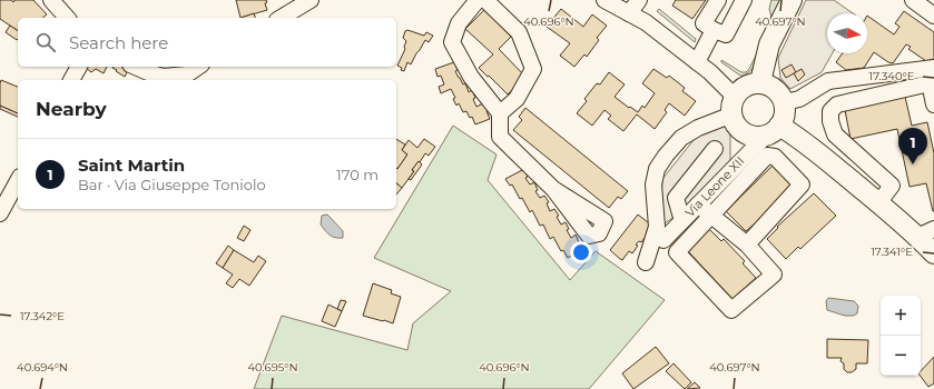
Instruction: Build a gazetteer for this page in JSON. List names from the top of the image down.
{
  "streets": {
    "street": ["Via Leone XII"]
  },
  "north": "right",
  "page": {
    "search": "Search here",
    "heading": "Nearby",
    "pins": "1",
    "list": [
      {
        "mark": "1",
        "name": "Saint Martin",
        "note": "Bar · Via Giuseppe Toniolo",
        "value": "170 m"
      }
    ],
    "map_buttons": ["+", "−"]
  },
  "coordinates": [
    "40.696°N",
    "40.697°N",
    "17.340°E",
    "17.341°E",
    "17.342°E",
    "40.694°N",
    "40.695°N"
  ]
}
